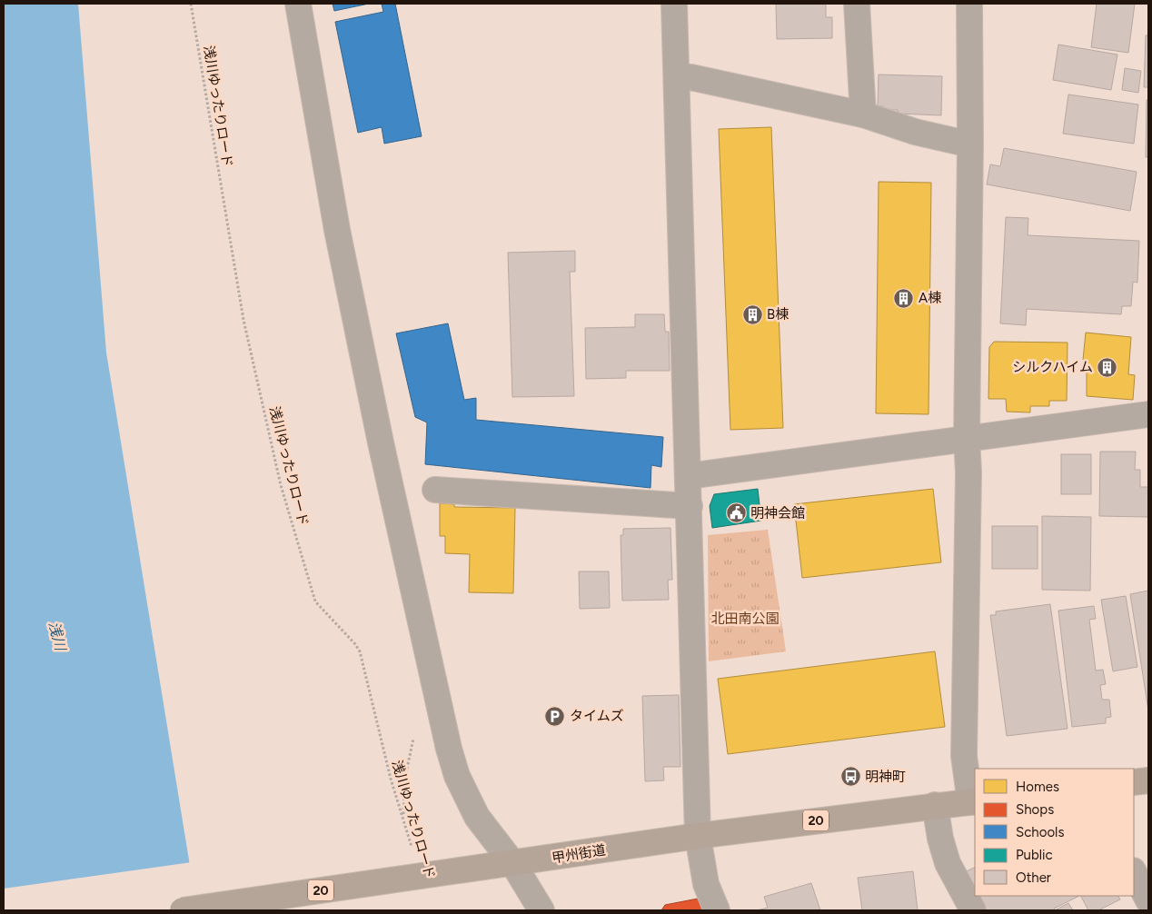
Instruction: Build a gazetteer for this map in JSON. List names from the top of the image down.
{
  "streets": {
    "highway": ["20", "甲州街道"],
    "path": ["浅川ゆったりロード"]
  },
  "water": ["浅川"],
  "parks": ["北田南公園"],
  "places": {
    "building": ["A棟", "B棟", "シルクハイム"],
    "public building": ["明神会館"],
    "parking": ["タイムズ"],
    "bus stop": ["明神町"]
  },
  "legend": [
    "Homes",
    "Shops",
    "Schools",
    "Public",
    "Other"
  ]
}
